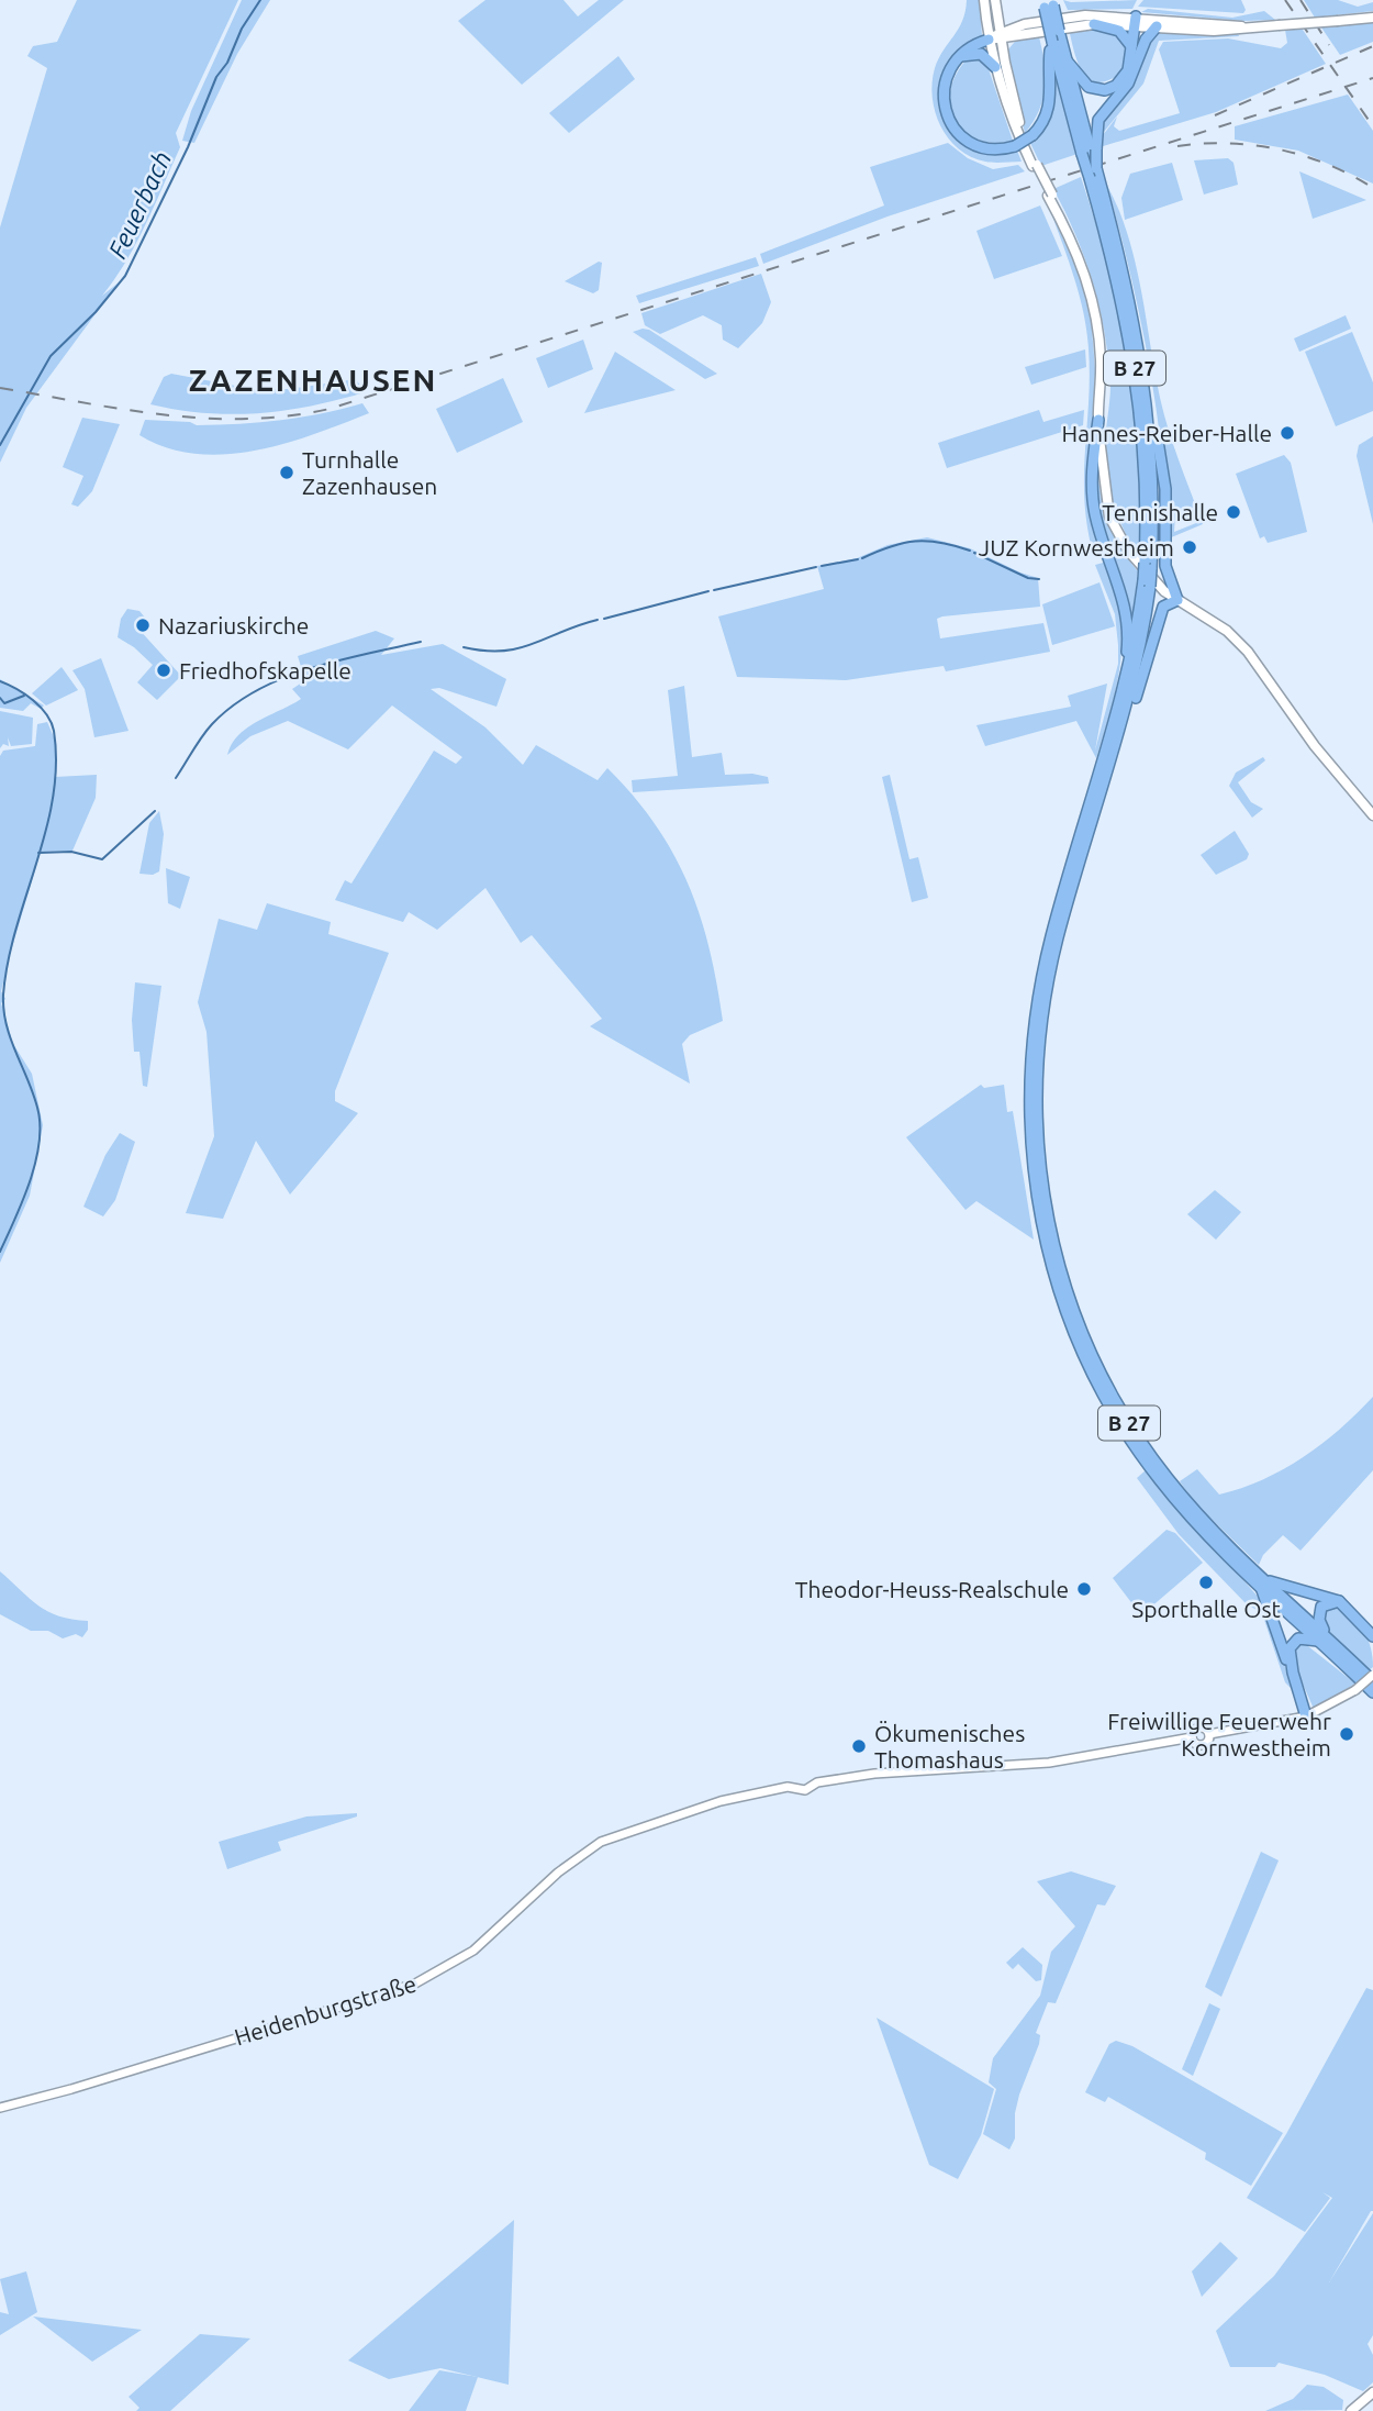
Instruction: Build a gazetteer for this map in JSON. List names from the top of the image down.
{
  "streets": {
    "highway": ["B 27"],
    "street": ["Heidenburgstraße"]
  },
  "crossings": [
    ["B 27", "Heidenburgstraße"]
  ],
  "districts": ["ZAZENHAUSEN"],
  "water": ["Feuerbach"],
  "places": [
    "Hannes-Reiber-Halle",
    "Turnhalle Zazenhausen",
    "Tennishalle",
    "JUZ Kornwestheim",
    "Nazariuskirche",
    "Friedhofskapelle",
    "Sporthalle Ost",
    "Theodor-Heuss-Realschule",
    "Freiwillige Feuerwehr Kornwestheim",
    "Ökumenisches Thomashaus"
  ]
}
